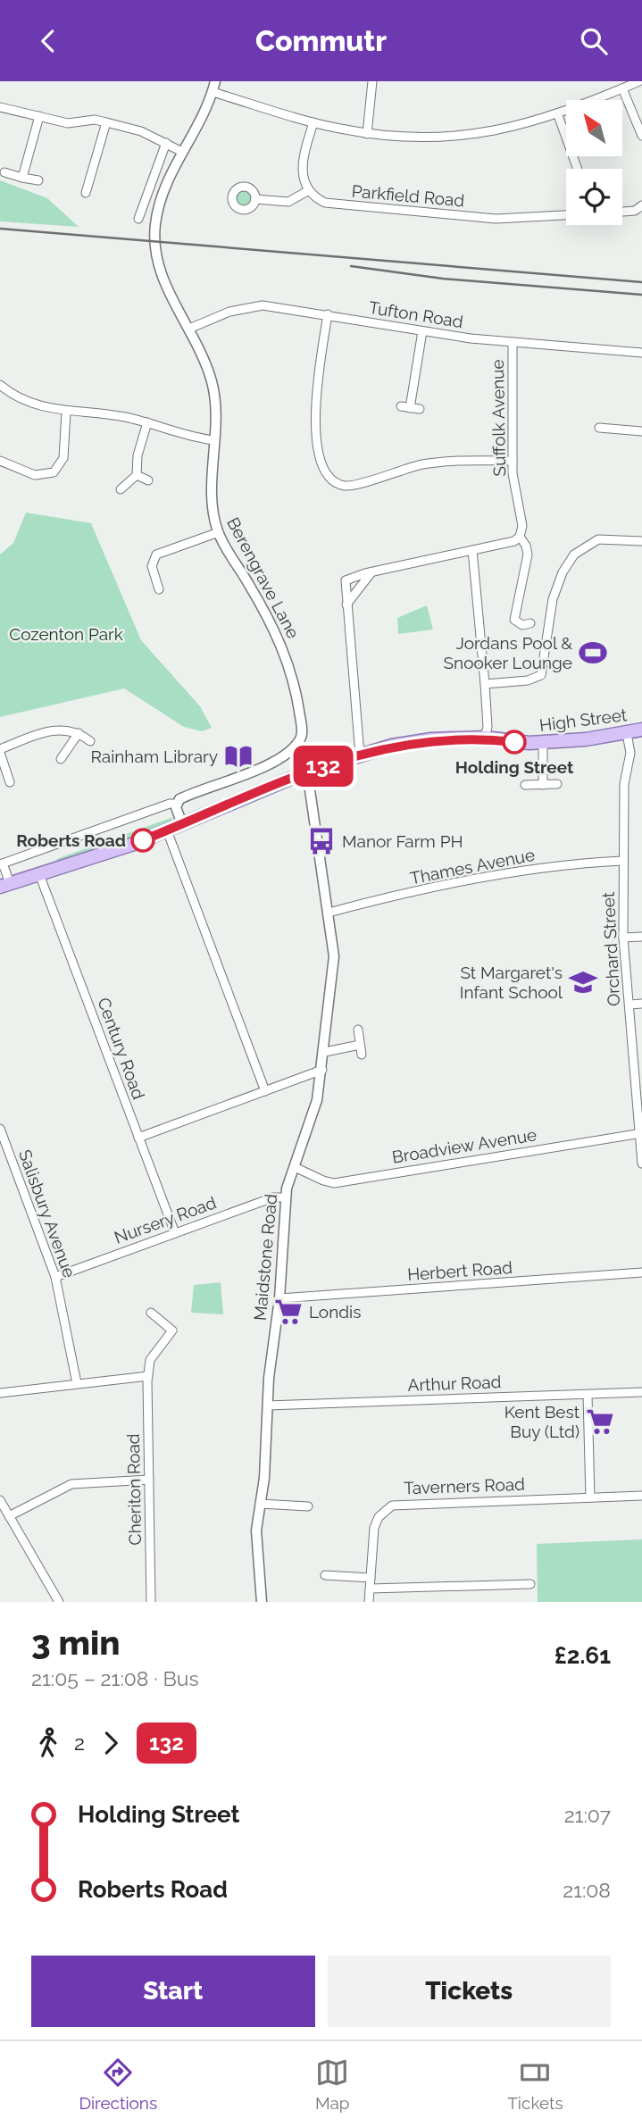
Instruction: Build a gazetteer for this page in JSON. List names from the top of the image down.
{
  "streets": {
    "main road": ["High Street"],
    "street": [
      "Parkfield Road",
      "Tufton Road",
      "Suffolk Avenue",
      "Berengrave Lane",
      "Thames Avenue",
      "Orchard Street",
      "Century Road",
      "Broadview Avenue",
      "Salisbury Avenue",
      "Nursery Road",
      "Maidstone Road",
      "Herbert Road",
      "Arthur Road",
      "Taverners Road",
      "Cheriton Road"
    ]
  },
  "crossings": [
    ["Tufton Road", "Suffolk Avenue"],
    ["Tufton Road", "Berengrave Lane"],
    ["High Street", "Orchard Street"],
    ["High Street", "Century Road"],
    ["High Street", "Maidstone Road"],
    ["Thames Avenue", "Orchard Street"],
    ["Thames Avenue", "Maidstone Road"],
    ["Orchard Street", "Broadview Avenue"],
    ["Century Road", "Nursery Road"],
    ["Broadview Avenue", "Maidstone Road"],
    ["Salisbury Avenue", "Nursery Road"],
    ["Nursery Road", "Maidstone Road"],
    ["Maidstone Road", "Herbert Road"],
    ["Maidstone Road", "Arthur Road"]
  ],
  "parks": ["Cozenton Park"],
  "places": {
    "sports": ["Jordans Pool & Snooker Lounge"],
    "other": ["Holding Street", "Roberts Road"],
    "library": ["Rainham Library"],
    "bus stop": ["Manor Farm PH"],
    "school or university": ["St Margaret's Infant School"],
    "supermarket": ["Londis", "Kent Best Buy (Ltd)"]
  },
  "lines": ["bus line 132"],
  "north": "top left",
  "page": {
    "header": "Commutr",
    "on_map": "132",
    "heading": ["3 min", "21:05 – 21:08 · Bus", "£2.61"],
    "legs": ["2", "132"],
    "list": [
      {
        "name": "Holding Street",
        "value": "21:07"
      },
      {
        "name": "Roberts Road",
        "value": "21:08"
      }
    ],
    "buttons": ["Start", "Tickets"],
    "tabs": ["Directions", "Map", "Tickets"]
  }
}
